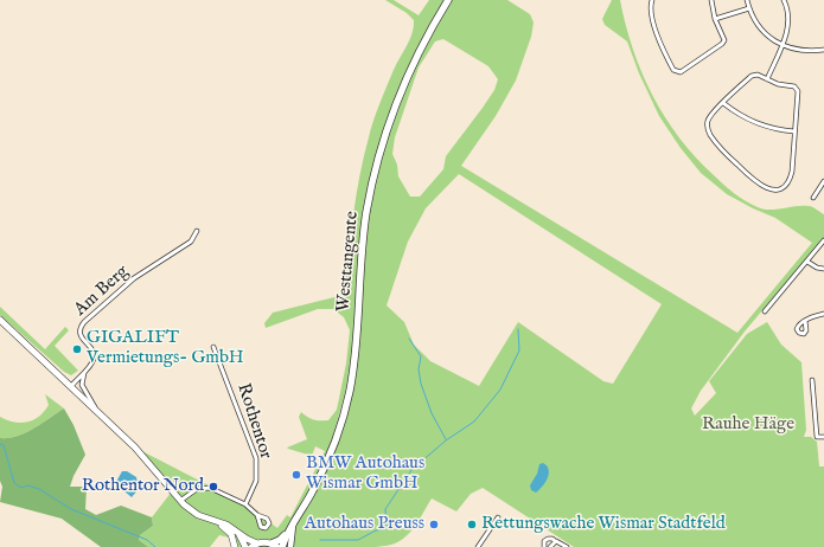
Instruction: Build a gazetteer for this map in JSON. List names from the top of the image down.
{
  "streets": {
    "highway": ["Westtangente"],
    "street": ["Am Berg", "Rothentor"]
  },
  "parks": ["Rauhe Häge"],
  "places": [
    "GIGALIFT Vermietungs- GmbH",
    "BMW Autohaus Wismar GmbH",
    "Rothentor Nord",
    "Autohaus Preuss",
    "Rettungswache Wismar Stadtfeld"
  ]
}
